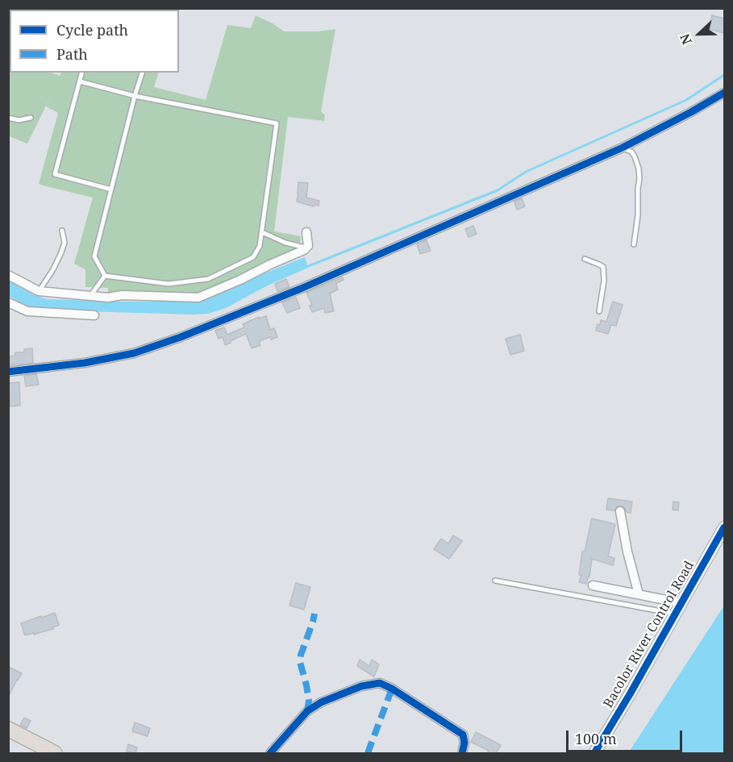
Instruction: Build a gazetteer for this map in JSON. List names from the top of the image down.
{
  "streets": {
    "street": ["Bacolor River Control Road"]
  },
  "legend": ["Cycle path", "Path"],
  "scale_bar": "100 m",
  "north": "left"
}
